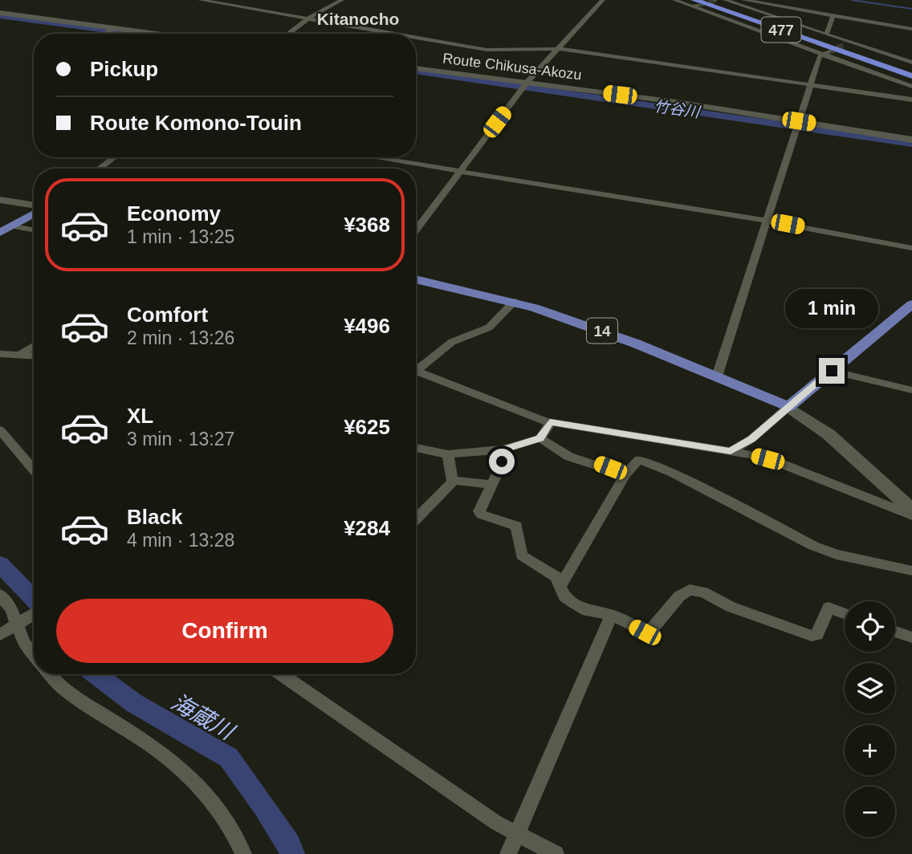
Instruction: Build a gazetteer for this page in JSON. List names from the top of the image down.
{
  "streets": {
    "highway": ["477"],
    "main road": ["Route Chikusa-Akozu", "14"]
  },
  "districts": ["Kitanocho"],
  "water": ["竹谷川", "海蔵川"],
  "page": {
    "banner": ["Pickup", "Route Komono-Touin"],
    "list": [
      {
        "name": "Economy",
        "note": "1 min · 13:25",
        "value": "¥368"
      },
      {
        "name": "Comfort",
        "note": "2 min · 13:26",
        "value": "¥496"
      },
      {
        "name": "XL",
        "note": "3 min · 13:27",
        "value": "¥625"
      },
      {
        "name": "Black",
        "note": "4 min · 13:28",
        "value": "¥284"
      }
    ],
    "bubble": "1 min",
    "buttons": "Confirm",
    "map_buttons": ["+", "−"]
  }
}
